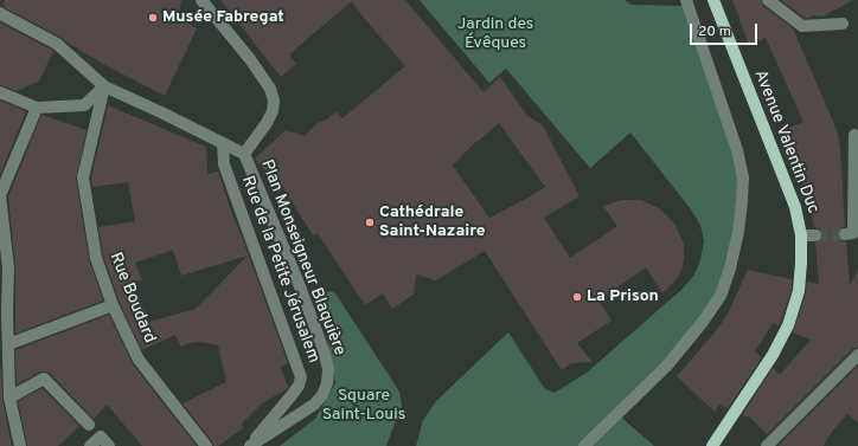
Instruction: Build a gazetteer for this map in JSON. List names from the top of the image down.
{
  "streets": {
    "main road": ["Avenue Valentin Duc"],
    "street": ["Plan Monseigneur Blaquière", "Rue de la Petite Jérusalem", "Rue Boudard"]
  },
  "crossings": [
    ["Plan Monseigneur Blaquière", "Rue de la Petite Jérusalem"]
  ],
  "parks": ["Jardin des Évêques", "Square Saint-Louis"],
  "places": ["Musée Fabregat", "Cathédrale Saint-Nazaire", "La Prison"],
  "scale_bar": "20 m"
}
